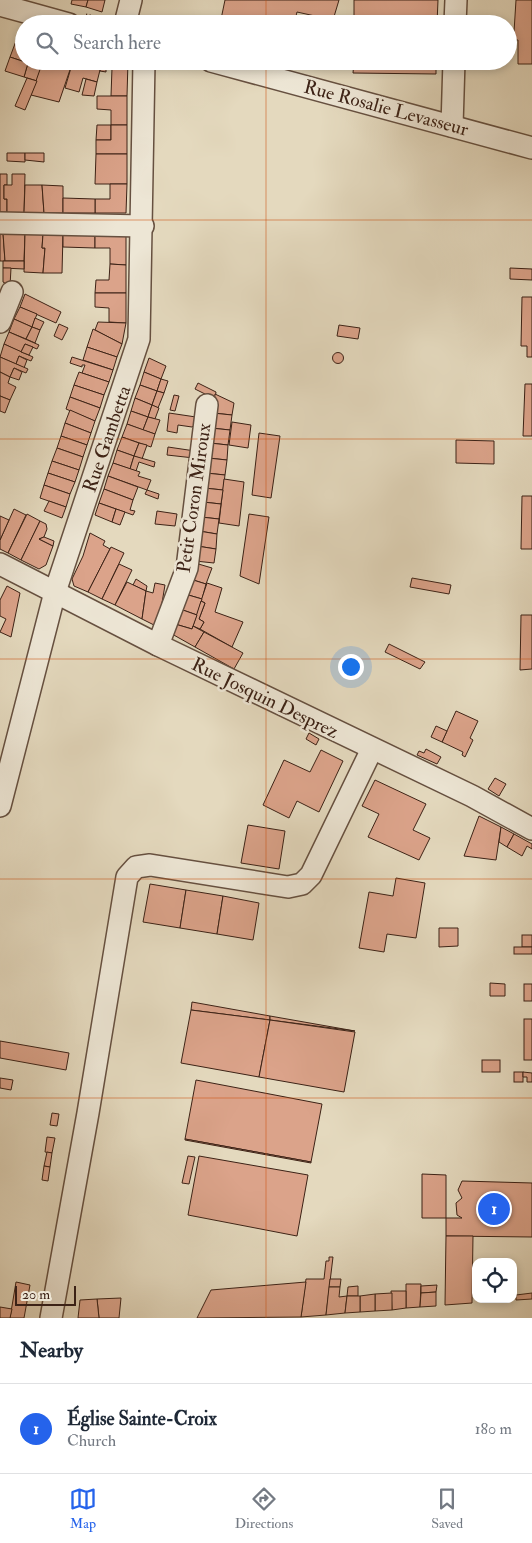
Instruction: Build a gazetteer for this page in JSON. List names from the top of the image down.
{
  "streets": {
    "street": [
      "Rue Rosalie Levasseur",
      "Rue Gambetta",
      "Petit Coron Miroux",
      "Rue Josquin Desprez"
    ]
  },
  "crossings": [
    ["Rue Gambetta", "Rue Josquin Desprez"],
    ["Petit Coron Miroux", "Rue Josquin Desprez"]
  ],
  "scale_bar": "20 m",
  "page": {
    "search": "Search here",
    "pins": "1",
    "scale": "20 m",
    "heading": "Nearby",
    "list": [
      {
        "mark": "1",
        "name": "Église Sainte-Croix",
        "note": "Church",
        "value": "180 m"
      }
    ],
    "nav": ["Map", "Directions", "Saved"]
  }
}
